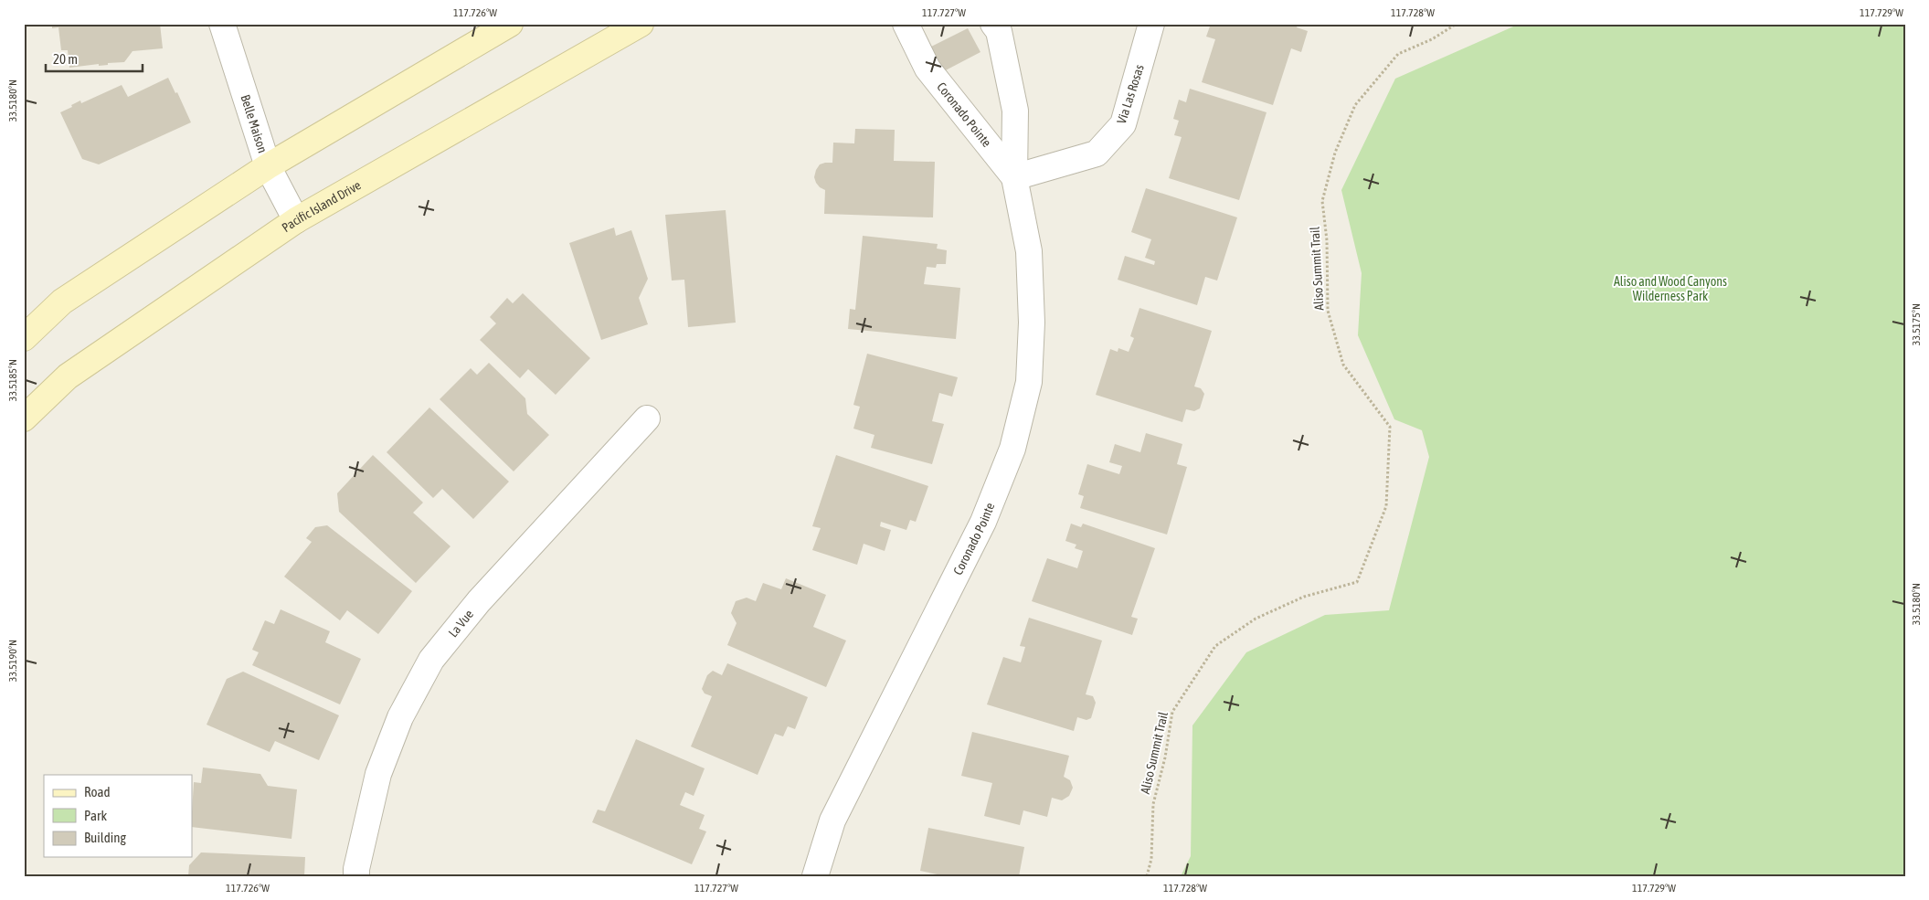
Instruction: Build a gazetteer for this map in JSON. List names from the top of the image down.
{
  "streets": {
    "main road": ["Pacific Island Drive"],
    "street": [
      "Via Las Rosas",
      "Coronado Pointe",
      "Belle Maison",
      "La Vue"
    ],
    "path": ["Aliso Summit Trail"]
  },
  "crossings": [
    ["Via Las Rosas", "Coronado Pointe"],
    ["Belle Maison", "Pacific Island Drive"]
  ],
  "parks": ["Aliso and Wood Canyons Wilderness Park"],
  "legend": ["Road", "Park", "Building"],
  "scale_bar": "20 m",
  "coordinates": [
    "117.726°W",
    "117.727°W",
    "117.728°W",
    "117.729°W",
    "33.5180°N",
    "33.5175°N",
    "33.5185°N",
    "33.5190°N"
  ]
}
